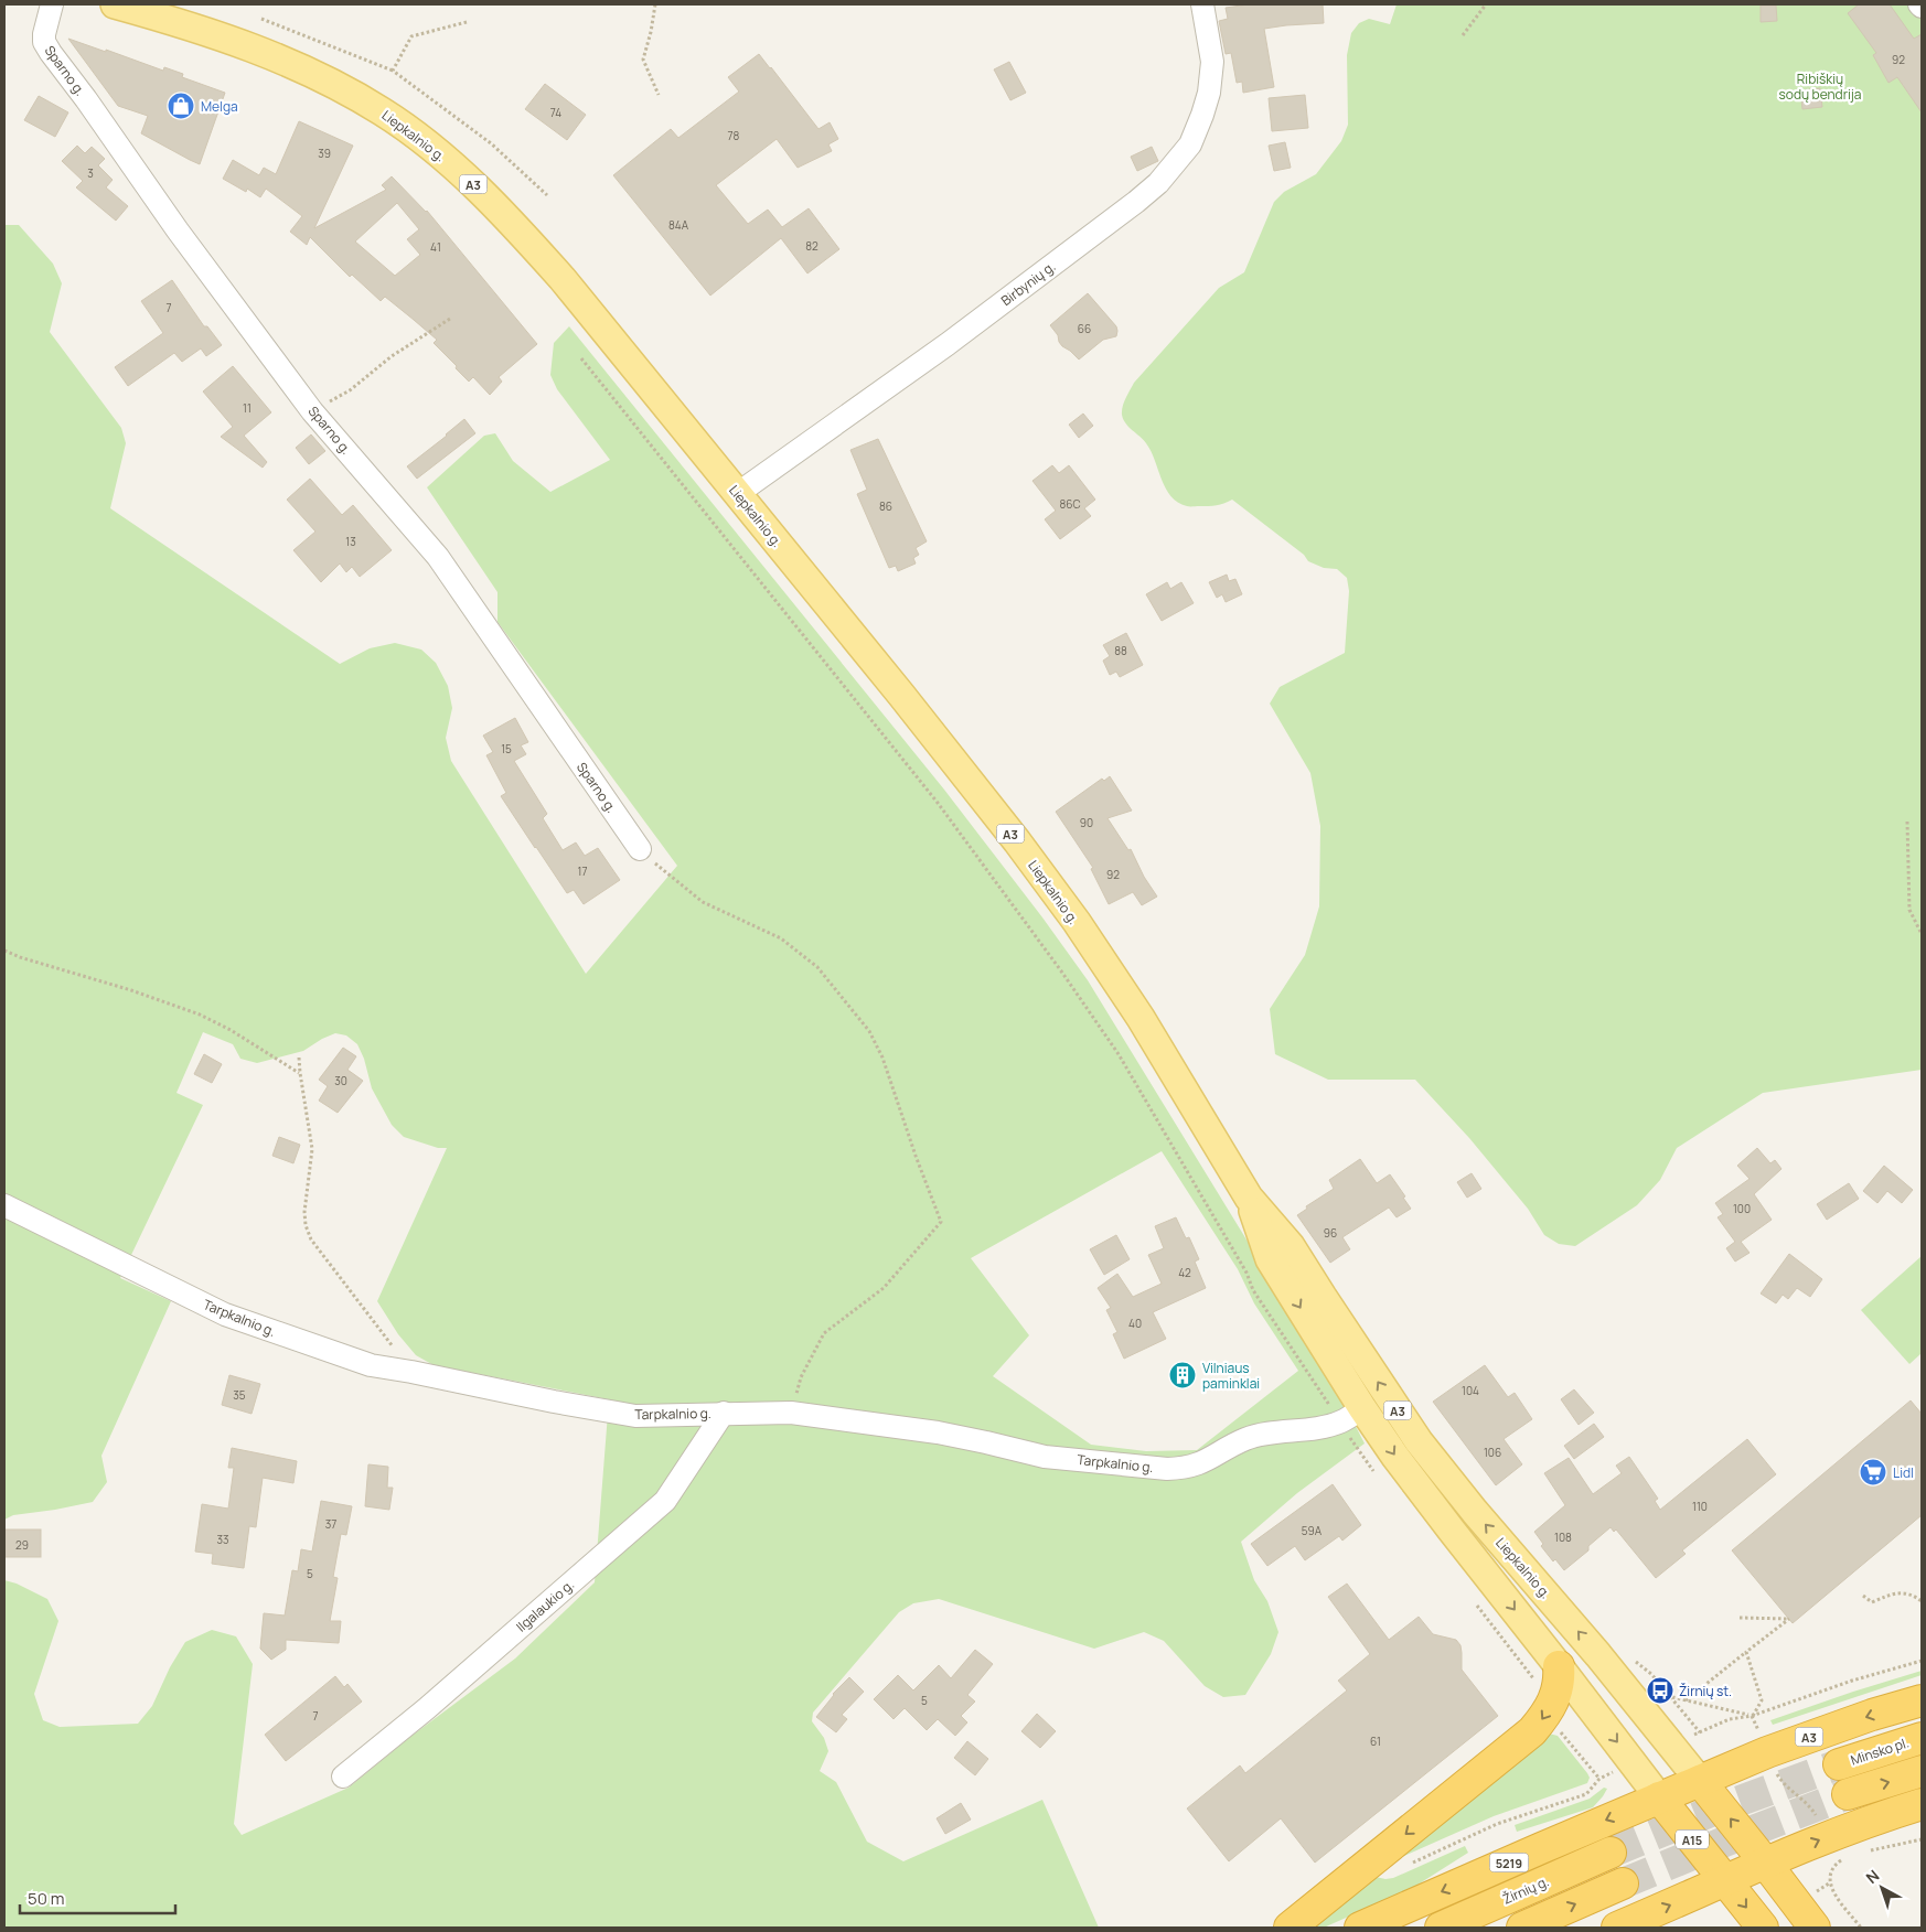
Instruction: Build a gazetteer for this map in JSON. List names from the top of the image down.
{
  "streets": {
    "highway": [
      "Liepkalnio g.",
      "A3",
      "Minsko pl.",
      "A15",
      "5219",
      "Žirnių g."
    ],
    "street": [
      "Sparno g.",
      "Birbynių g.",
      "Tarpkalnio g.",
      "Ilgalaukio g."
    ]
  },
  "crossings": [
    ["Liepkalnio g.", "A3"],
    ["Liepkalnio g.", "Birbynių g."],
    ["Liepkalnio g.", "Tarpkalnio g."],
    ["Liepkalnio g.", "5219"],
    ["A3", "5219"],
    ["Tarpkalnio g.", "Ilgalaukio g."]
  ],
  "parks": ["Ribiškių sodų bendrija"],
  "places": {
    "shop": ["Melga"],
    "building": ["Vilniaus paminklai"],
    "supermarket": ["Lidl"],
    "bus stop": ["Žirnių st."]
  },
  "house_numbers": [
    "92",
    "74",
    "78",
    "39",
    "3",
    "84A",
    "82",
    "41",
    "7",
    "66",
    "11",
    "86C",
    "86",
    "13",
    "88",
    "15",
    "90",
    "17",
    "92",
    "30",
    "100",
    "96",
    "42",
    "40",
    "104",
    "35",
    "106",
    "110",
    "37",
    "59A",
    "108",
    "33",
    "29",
    "5",
    "5",
    "7",
    "61"
  ],
  "scale_bar": "50 m",
  "north": "top left"
}
